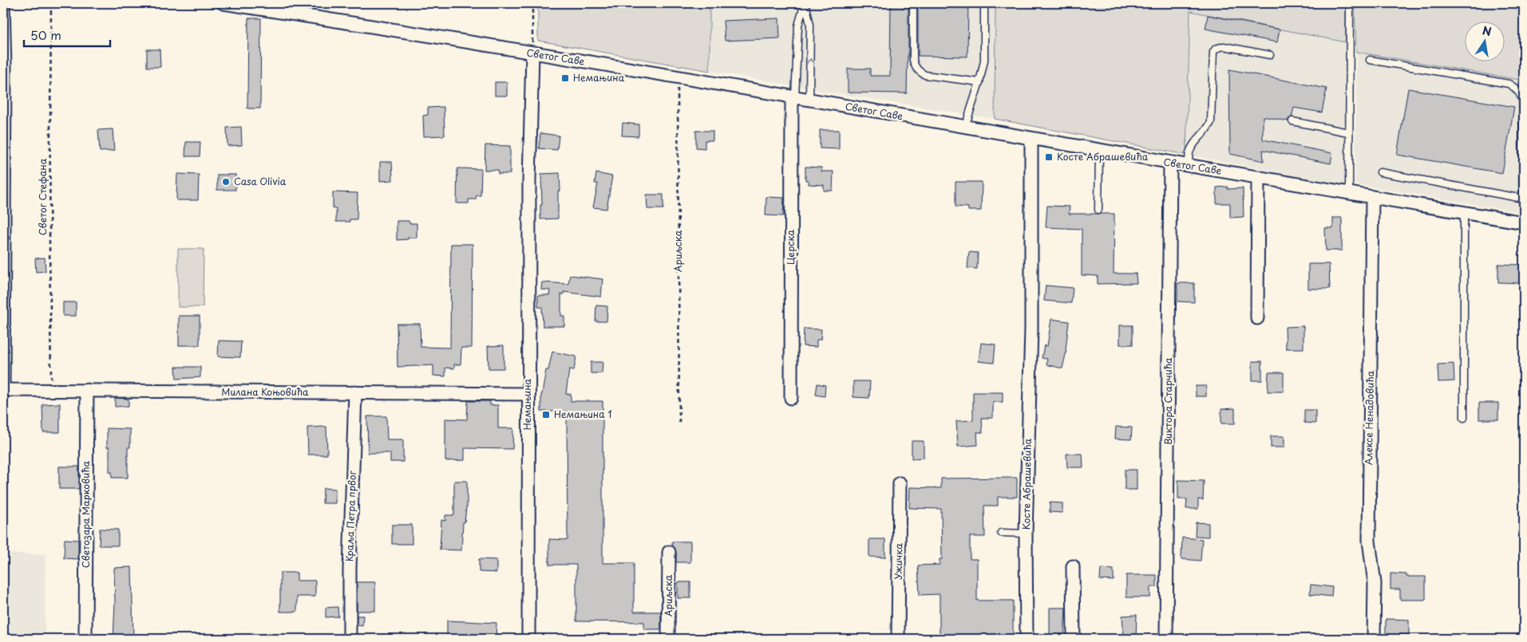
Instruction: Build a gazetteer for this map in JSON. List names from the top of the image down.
{
  "streets": {
    "street": [
      "Светог Саве",
      "Церска",
      "Ариљска",
      "Милана Коњовића",
      "Виктора Старчића",
      "Немањина",
      "Алексе Ненадовића",
      "Косте Абрашевића",
      "Светозара Марковића",
      "Краља Петра првог",
      "Ужичка"
    ],
    "path": ["Светог Стефана"]
  },
  "crossings": [
    ["Светог Саве", "Церска"],
    ["Светог Саве", "Ариљска"],
    ["Светог Саве", "Виктора Старчића"],
    ["Светог Саве", "Немањина"],
    ["Светог Саве", "Алексе Ненадовића"],
    ["Светог Саве", "Косте Абрашевића"],
    ["Светог Стефана", "Милана Коњовића"],
    ["Милана Коњовића", "Немањина"],
    ["Милана Коњовића", "Светозара Марковића"],
    ["Милана Коњовића", "Краља Петра првог"]
  ],
  "places": {
    "transit": ["Немањина", "Косте Абрашевића", "Немањина 1"],
    "other": ["Casa Olivia"]
  },
  "scale_bar": "50 m",
  "north": "top"
}
